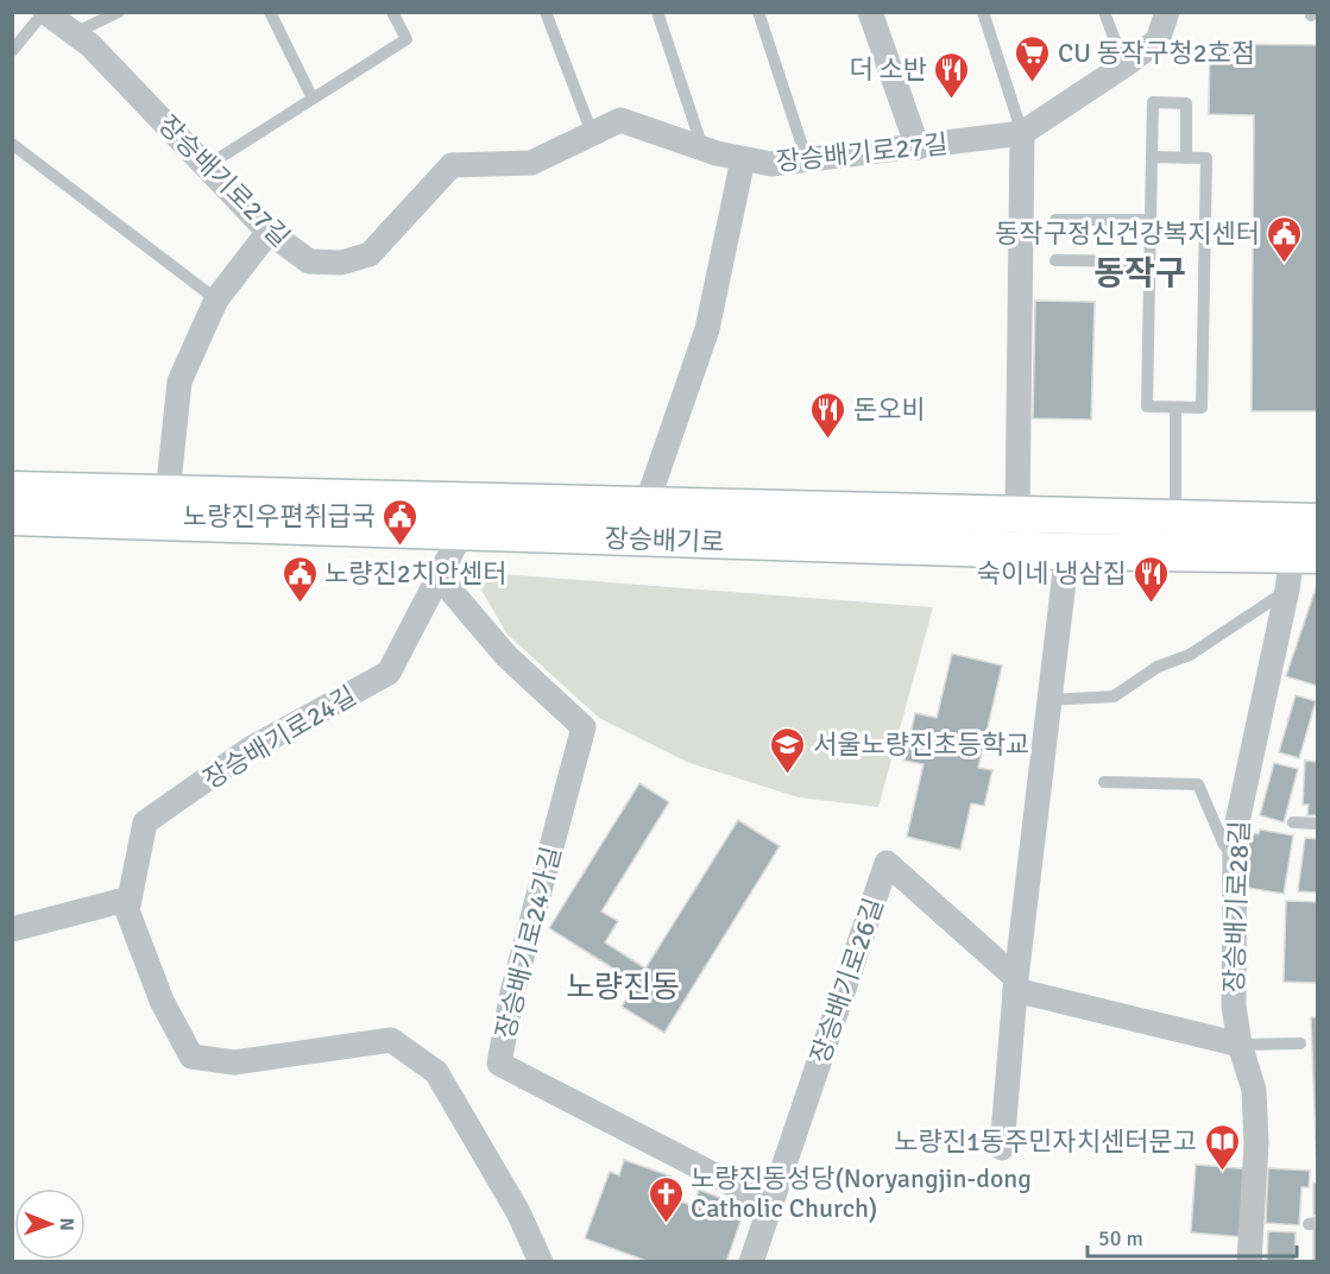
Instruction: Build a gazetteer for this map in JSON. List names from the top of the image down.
{
  "streets": {
    "street": [
      "장승배기로27길",
      "장승배기로",
      "장승배기로24길",
      "장승배기로28길",
      "장승배기로24가길",
      "장승배기로26길"
    ]
  },
  "crossings": [
    ["장승배기로", "장승배기로24길"],
    ["장승배기로", "장승배기로28길"],
    ["장승배기로24길", "장승배기로24가길"],
    ["장승배기로24가길", "장승배기로26길"]
  ],
  "districts": ["동작구", "노량진동"],
  "places": {
    "supermarket": ["CU 동작구청2호점"],
    "restaurant": ["더 소반", "돈오비", "숙이네 냉삼집"],
    "public building": ["동작구정신건강복지센터", "노량진우편취급국", "노량진2치안센터"],
    "school or university": ["서울노량진초등학교"],
    "library": ["노량진1동주민자치센터문고"],
    "church": ["노량진동성당(Noryangjin-dong Catholic Church)"]
  },
  "scale_bar": "50 m",
  "north": "right"
}
